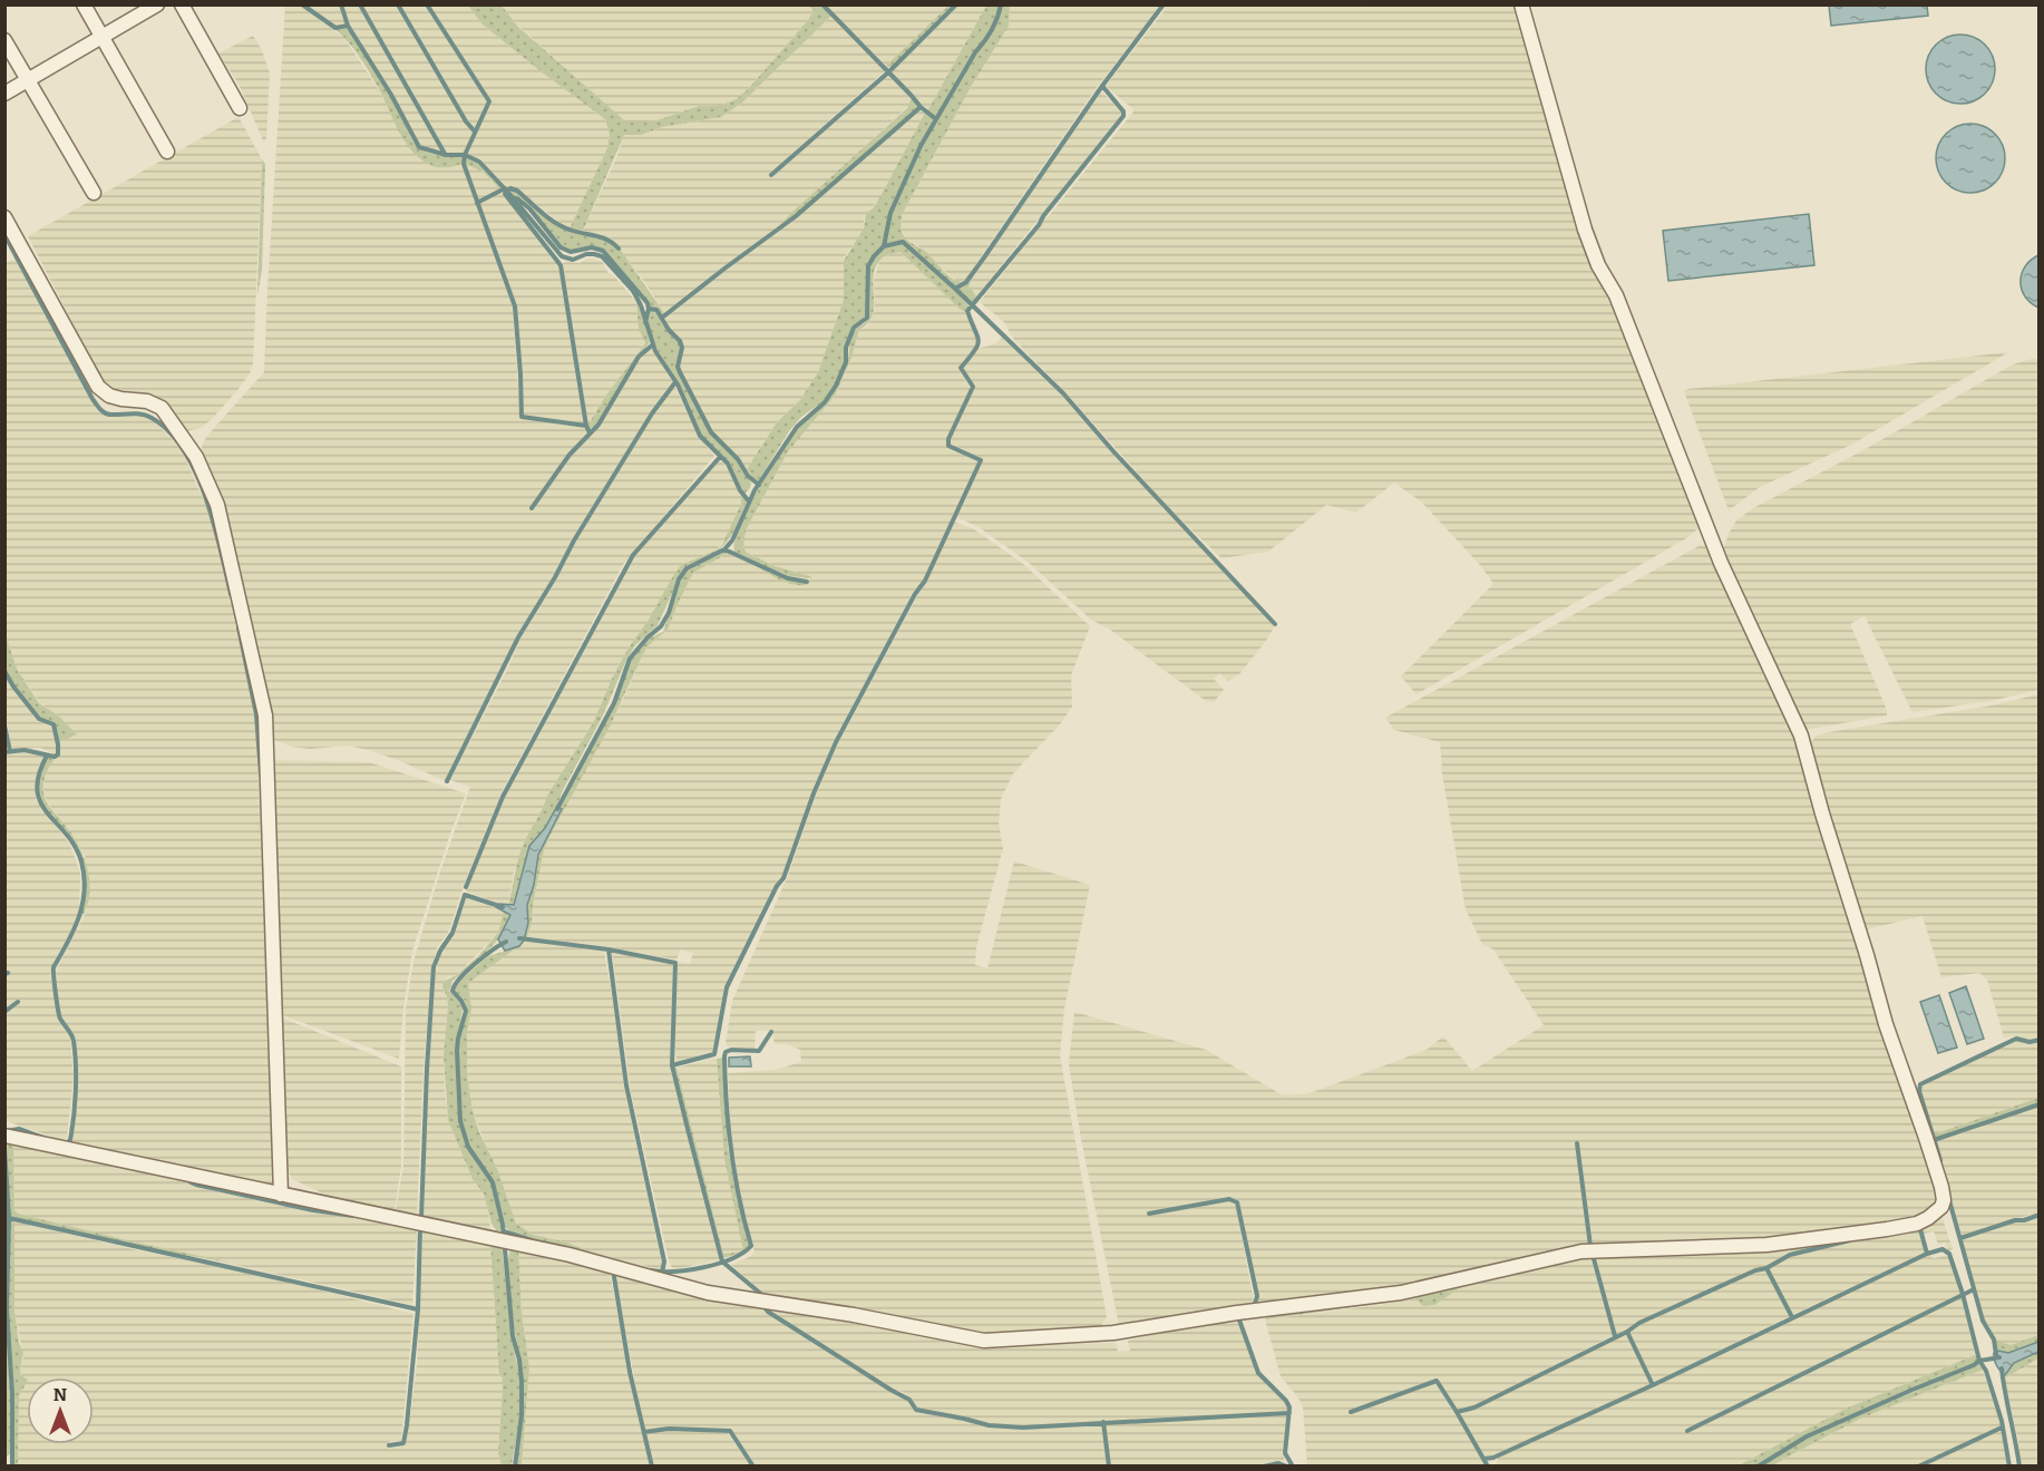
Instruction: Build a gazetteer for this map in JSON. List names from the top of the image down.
{
  "north": "top"
}
